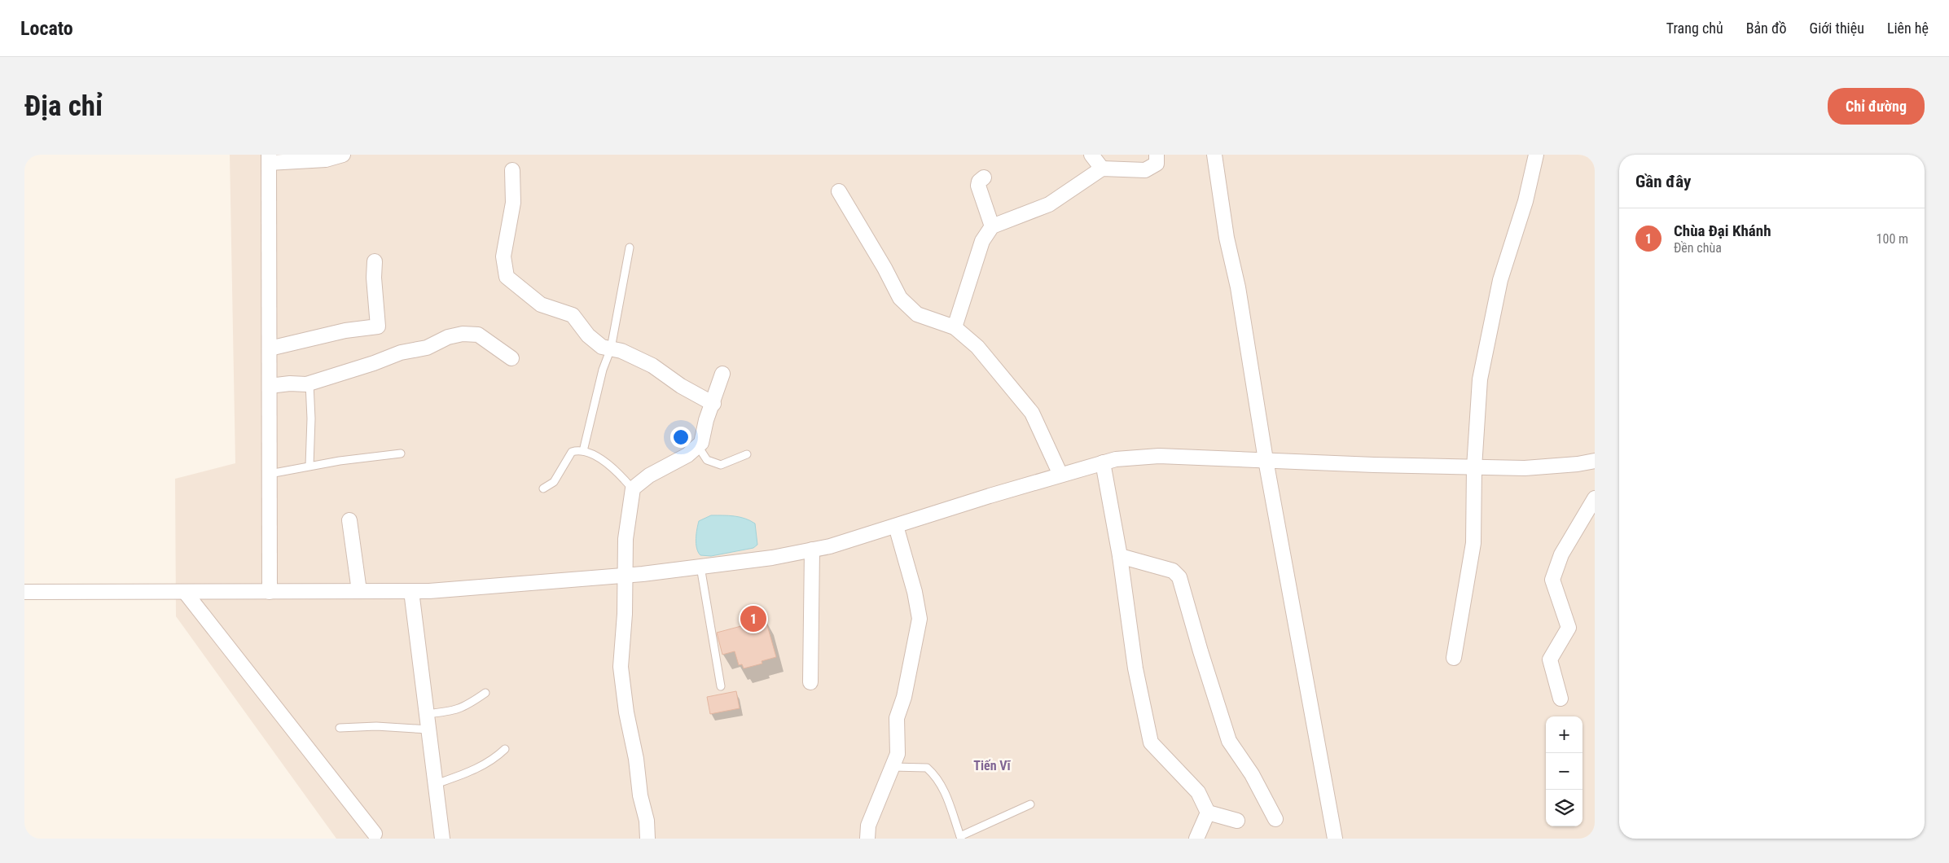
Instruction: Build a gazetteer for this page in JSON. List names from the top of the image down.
{
  "districts": ["Tiến Vĩ"],
  "page": {
    "header": "Locato",
    "nav": [
      "Trang chủ",
      "Bản đồ",
      "Giới thiệu",
      "Liên hệ"
    ],
    "buttons": "Chỉ đường",
    "title": "Địa chỉ",
    "heading": "Gần đây",
    "list": [
      {
        "mark": "1",
        "name": "Chùa Đại Khánh",
        "note": "Đền chùa",
        "value": "100 m"
      }
    ],
    "pins": "1",
    "map_buttons": ["+", "−"]
  }
}
